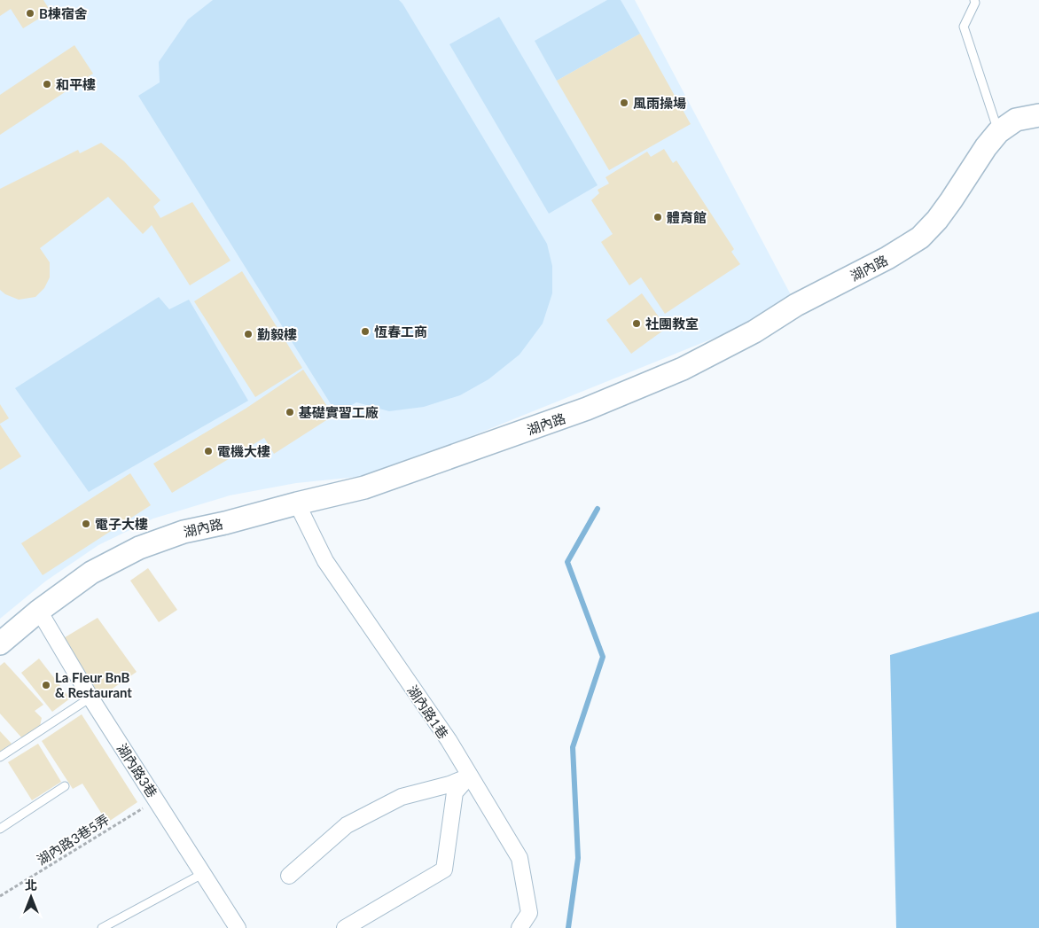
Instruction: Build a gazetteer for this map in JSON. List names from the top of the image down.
{
  "streets": {
    "street": ["湖內路", "湖內路1巷", "湖內路3巷"],
    "path": ["湖內路3巷5弄"]
  },
  "crossings": [
    ["湖內路", "湖內路1巷"],
    ["湖內路", "湖內路3巷"],
    ["湖內路3巷", "湖內路3巷5弄"]
  ],
  "places": [
    "B棟宿舍",
    "和平樓",
    "風雨操場",
    "體育館",
    "社團教室",
    "恆春工商",
    "勤毅樓",
    "基礎實習工廠",
    "電機大樓",
    "電子大樓",
    "La Fleur BnB & Restaurant"
  ],
  "north": "top"
}
